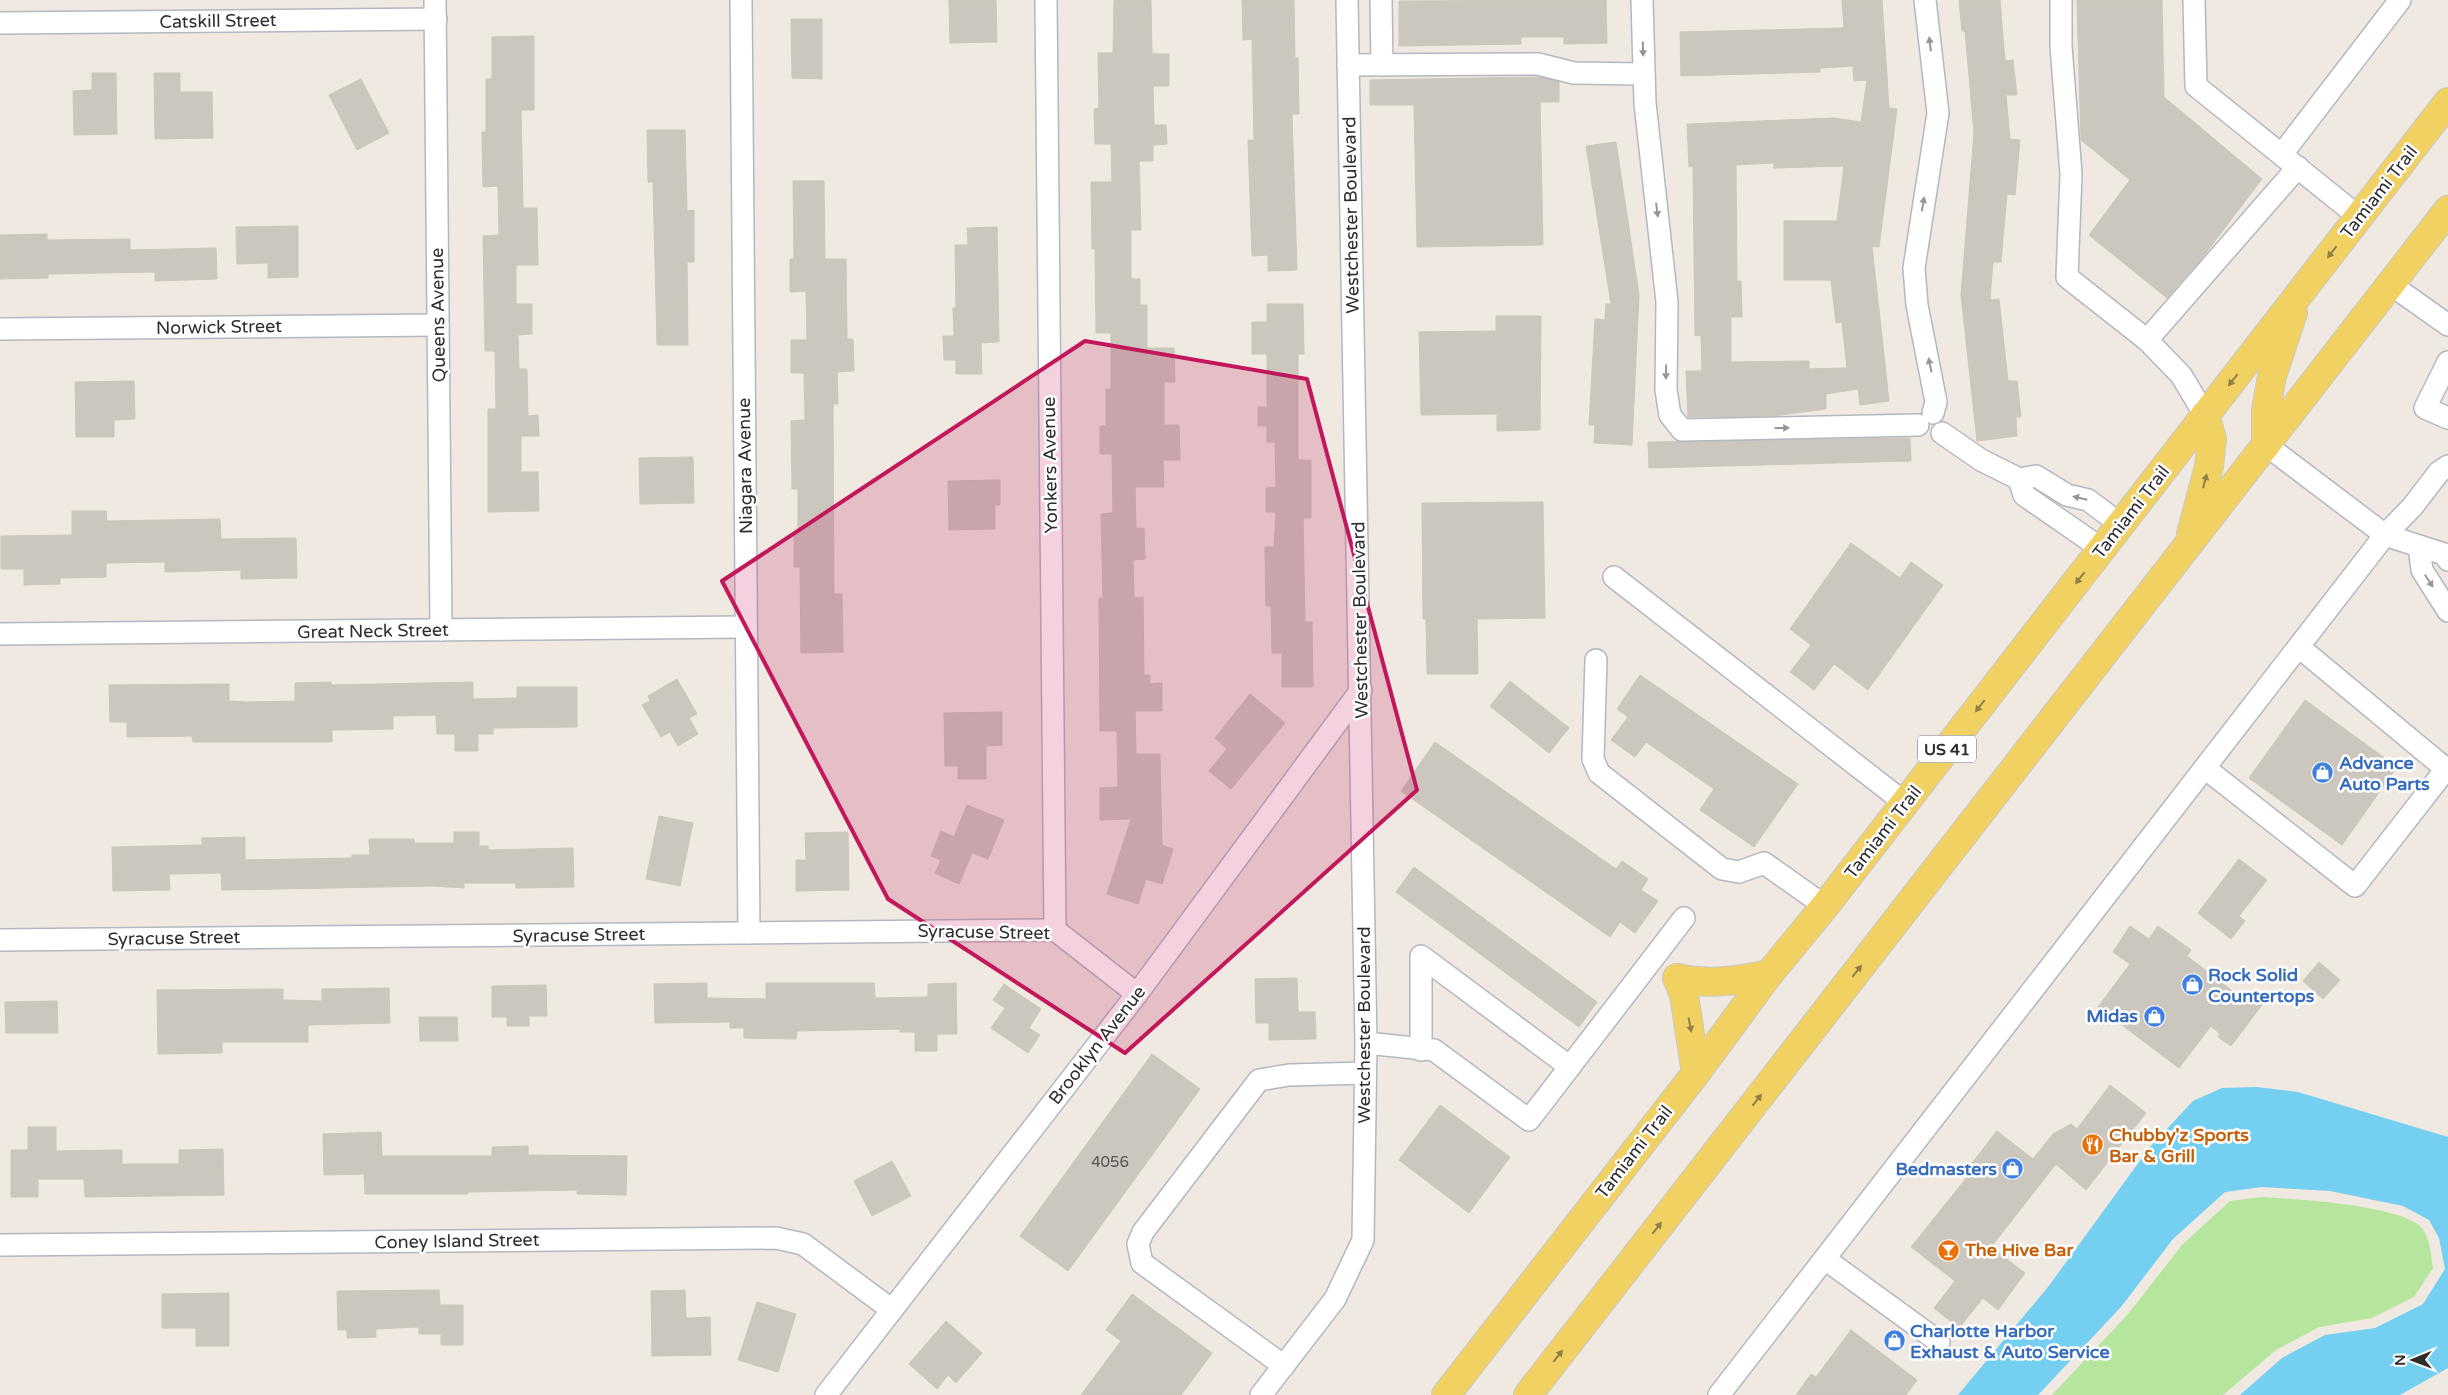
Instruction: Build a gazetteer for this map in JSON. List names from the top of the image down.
{
  "streets": {
    "main road": ["Tamiami Trail", "US 41"],
    "street": [
      "Catskill Street",
      "Westchester Boulevard",
      "Queens Avenue",
      "Norwick Street",
      "Yonkers Avenue",
      "Niagara Avenue",
      "Great Neck Street",
      "Syracuse Street",
      "Brooklyn Avenue",
      "Coney Island Street"
    ]
  },
  "crossings": [
    ["Catskill Street", "Queens Avenue"],
    ["Westchester Boulevard", "Brooklyn Avenue"],
    ["Queens Avenue", "Norwick Street"],
    ["Queens Avenue", "Great Neck Street"],
    ["Yonkers Avenue", "Syracuse Street"],
    ["Niagara Avenue", "Great Neck Street"],
    ["Niagara Avenue", "Syracuse Street"],
    ["Syracuse Street", "Brooklyn Avenue"],
    ["Brooklyn Avenue", "Coney Island Street"]
  ],
  "places": {
    "shop": [
      "Advance Auto Parts",
      "Rock Solid Countertops",
      "Midas",
      "Bedmasters",
      "Charlotte Harbor Exhaust & Auto Service"
    ],
    "restaurant": ["Chubby'z Sports Bar & Grill"],
    "bar": ["The Hive Bar"]
  },
  "house_numbers": ["4056"],
  "north": "left"
}
